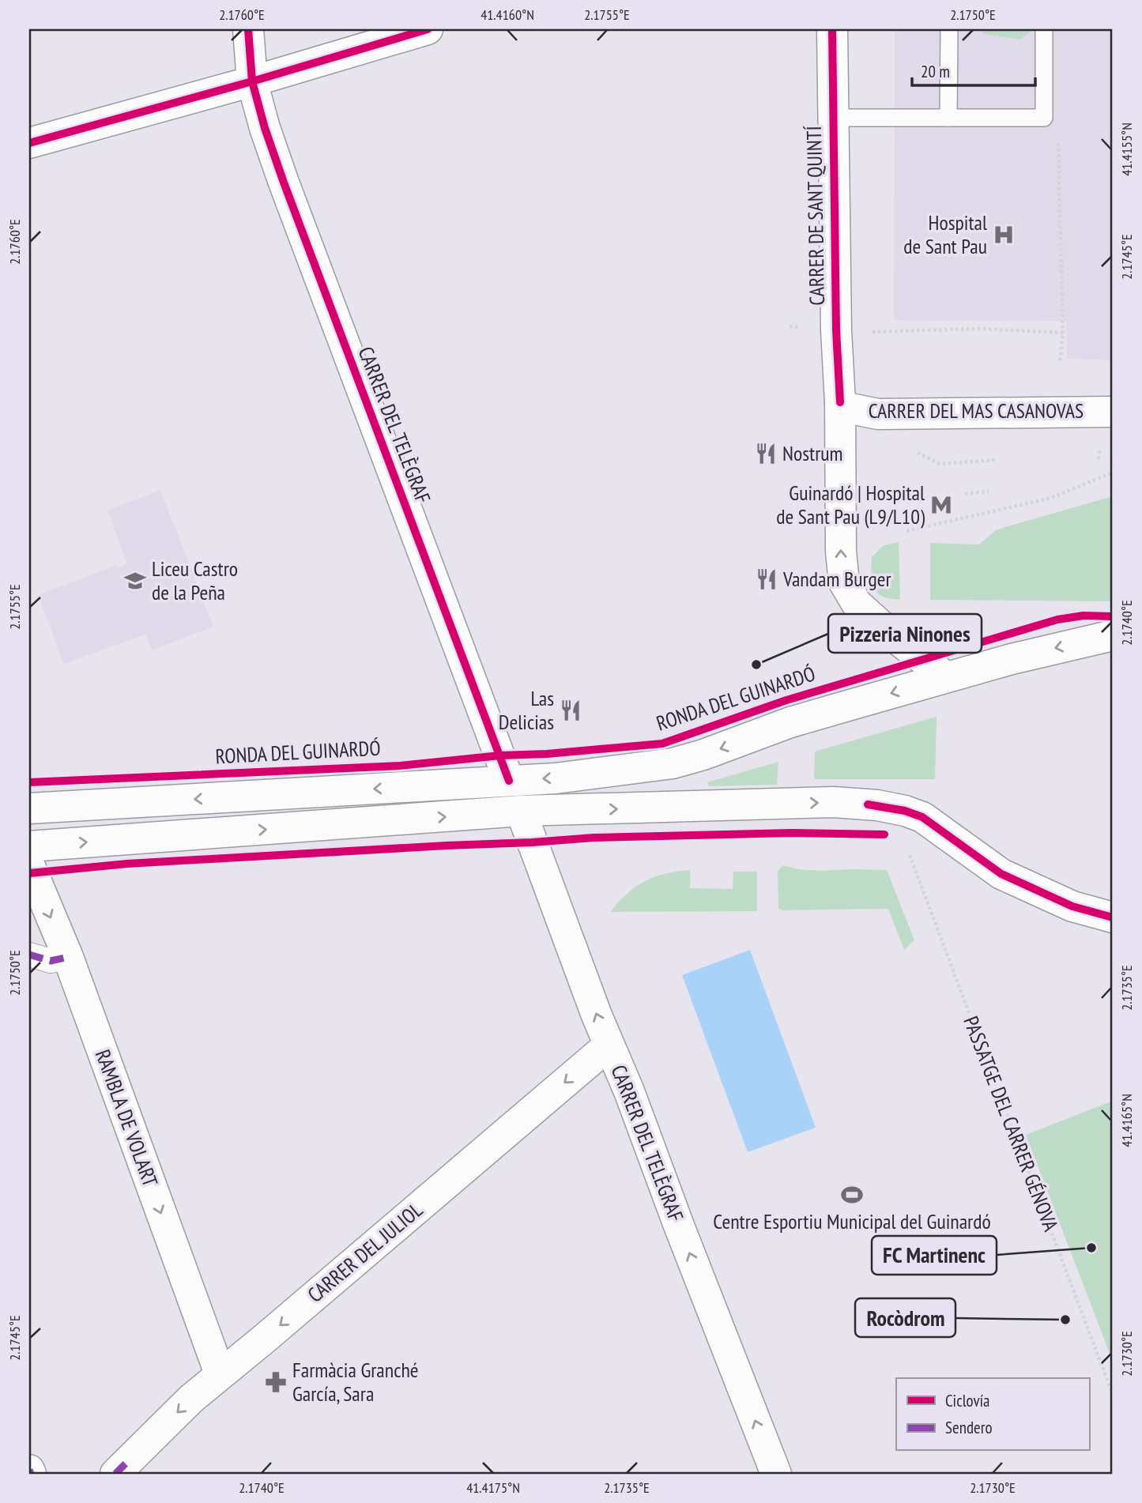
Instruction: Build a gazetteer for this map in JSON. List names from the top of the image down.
{
  "streets": {
    "street": [
      "CARRER DE SANT QUINTÍ",
      "CARRER DEL MAS CASANOVAS",
      "CARRER DEL TELÈGRAF",
      "RONDA DEL GUINARDÓ",
      "RAMBLA DE VOLART",
      "CARRER DEL JULIOL"
    ],
    "path": ["PASSATGE DEL CARRER GÉNOVA"]
  },
  "crossings": [
    ["CARRER DE SANT QUINTÍ", "CARRER DEL MAS CASANOVAS"],
    ["CARRER DE SANT QUINTÍ", "RONDA DEL GUINARDÓ"],
    ["CARRER DEL TELÈGRAF", "RONDA DEL GUINARDÓ"],
    ["CARRER DEL TELÈGRAF", "CARRER DEL JULIOL"],
    ["RAMBLA DE VOLART", "CARRER DEL JULIOL"]
  ],
  "one_way": [
    "CARRER DE SANT QUINTÍ",
    "CARRER DEL TELÈGRAF",
    "RAMBLA DE VOLART",
    "CARRER DEL JULIOL"
  ],
  "places": {
    "hospital": ["Hospital de Sant Pau"],
    "restaurant": ["Nostrum", "Vandam Burger", "Las Delicias"],
    "metro station": ["Guinardó | Hospital de Sant Pau (L9/L10)"],
    "school or university": ["Liceu Castro de la Peña"],
    "other": ["Pizzeria Ninones", "FC Martinenc", "Rocòdrom"],
    "sports": ["Centre Esportiu Municipal del Guinardó"],
    "pharmacy": ["Farmàcia Granché García, Sara"]
  },
  "legend": ["Ciclovía", "Sendero"],
  "scale_bar": "20 m",
  "coordinates": [
    "2.1760°E",
    "41.4160°N",
    "2.1755°E",
    "2.1750°E",
    "41.4155°N",
    "2.1745°E",
    "2.1740°E",
    "2.1735°E",
    "41.4165°N",
    "2.1730°E",
    "41.4175°N"
  ]
}
